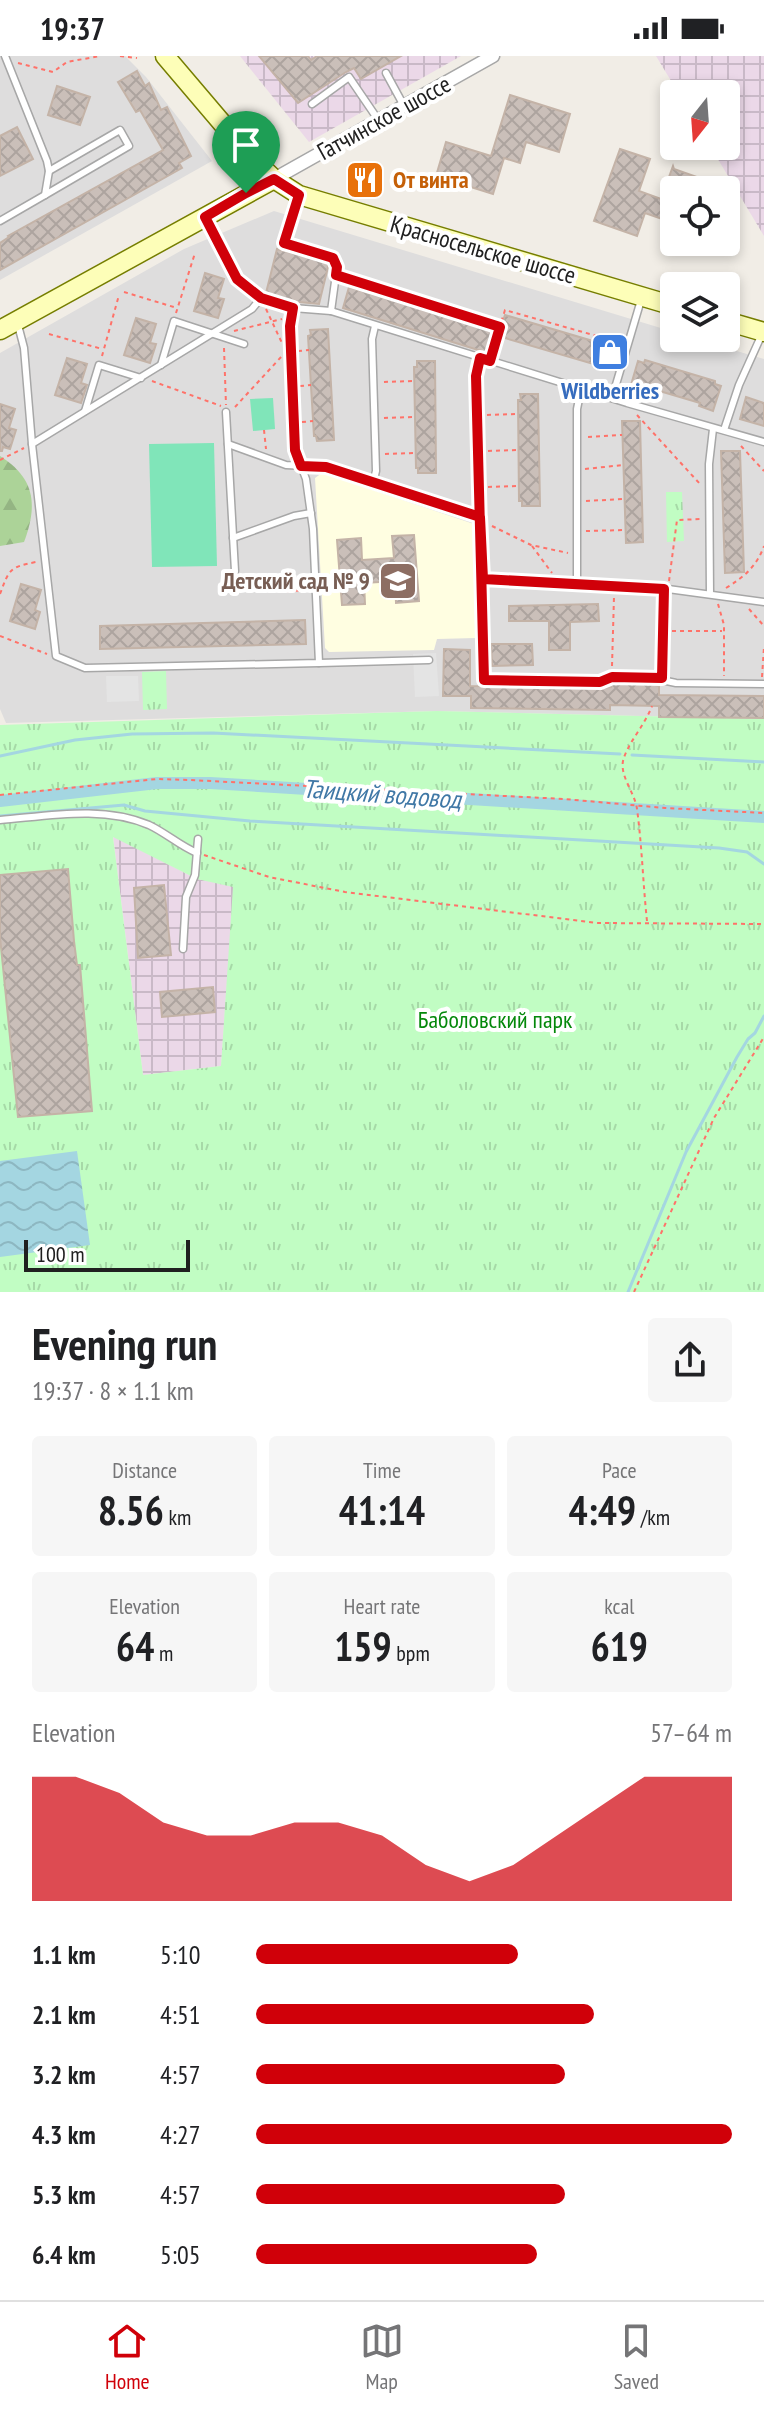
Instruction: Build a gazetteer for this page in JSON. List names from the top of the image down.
{
  "streets": {
    "main road": ["Красносельское шоссе"],
    "street": ["Гатчинское шоссе"]
  },
  "crossings": [
    ["Гатчинское шоссе", "Красносельское шоссе"]
  ],
  "water": ["Таицкий водовод"],
  "parks": ["Баболовский парк"],
  "places": {
    "restaurant": ["От винта"],
    "shop": ["Wildberries"],
    "school or university": ["Детский сад № 9"]
  },
  "scale_bar": "100 m",
  "north": "bottom",
  "page": {
    "status": "19:37",
    "scale": "100 m",
    "heading": ["Evening run", "19:37 · 8 × 1.1 km"],
    "stats": [
      ["Distance", "8.56 km"],
      ["Time", "41:14"],
      ["Pace", "4:49 /km"],
      ["Elevation", "64 m"],
      ["Heart rate", "159 bpm"],
      ["kcal", "619"]
    ],
    "chart": ["Elevation", "57–64 m"],
    "list": [
      {
        "name": "1.1 km",
        "note": "5:10"
      },
      {
        "name": "2.1 km",
        "note": "4:51"
      },
      {
        "name": "3.2 km",
        "note": "4:57"
      },
      {
        "name": "4.3 km",
        "note": "4:27"
      },
      {
        "name": "5.3 km",
        "note": "4:57"
      },
      {
        "name": "6.4 km",
        "note": "5:05"
      }
    ],
    "tabs": ["Home", "Map", "Saved"]
  }
}
